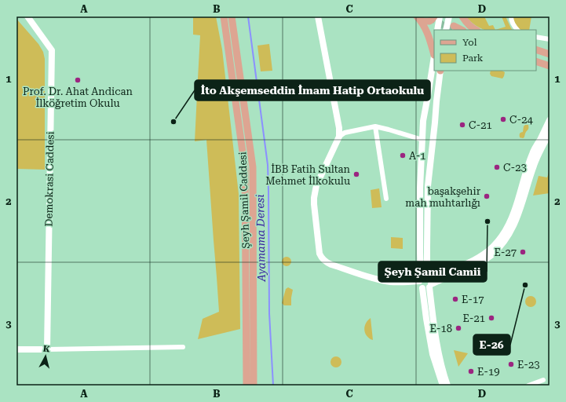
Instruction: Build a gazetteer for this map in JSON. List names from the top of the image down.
{
  "streets": {
    "main road": ["Şeyh Şamil Caddesi"],
    "street": ["Demokrasi Caddesi"]
  },
  "water": ["Ayamama Deresi"],
  "places": [
    "Prof. Dr. Ahat Andican İlköğretim Okulu",
    "C-24",
    "İto Akşemseddin İmam Hatip Ortaokulu",
    "C-21",
    "A-1",
    "C-23",
    "İBB Fatih Sultan Mehmet İlkokulu",
    "başakşehir mah muhtarlığı",
    "Şeyh Şamil Camii",
    "E-27",
    "E-26",
    "E-17",
    "E-21",
    "E-18",
    "E-23",
    "E-19"
  ],
  "legend": ["Yol", "Park"],
  "north": "top",
  "grid": {
    "columns": [
      "A",
      "B",
      "C",
      "D"
    ],
    "rows": ["1", "2", "3"]
  }
}
